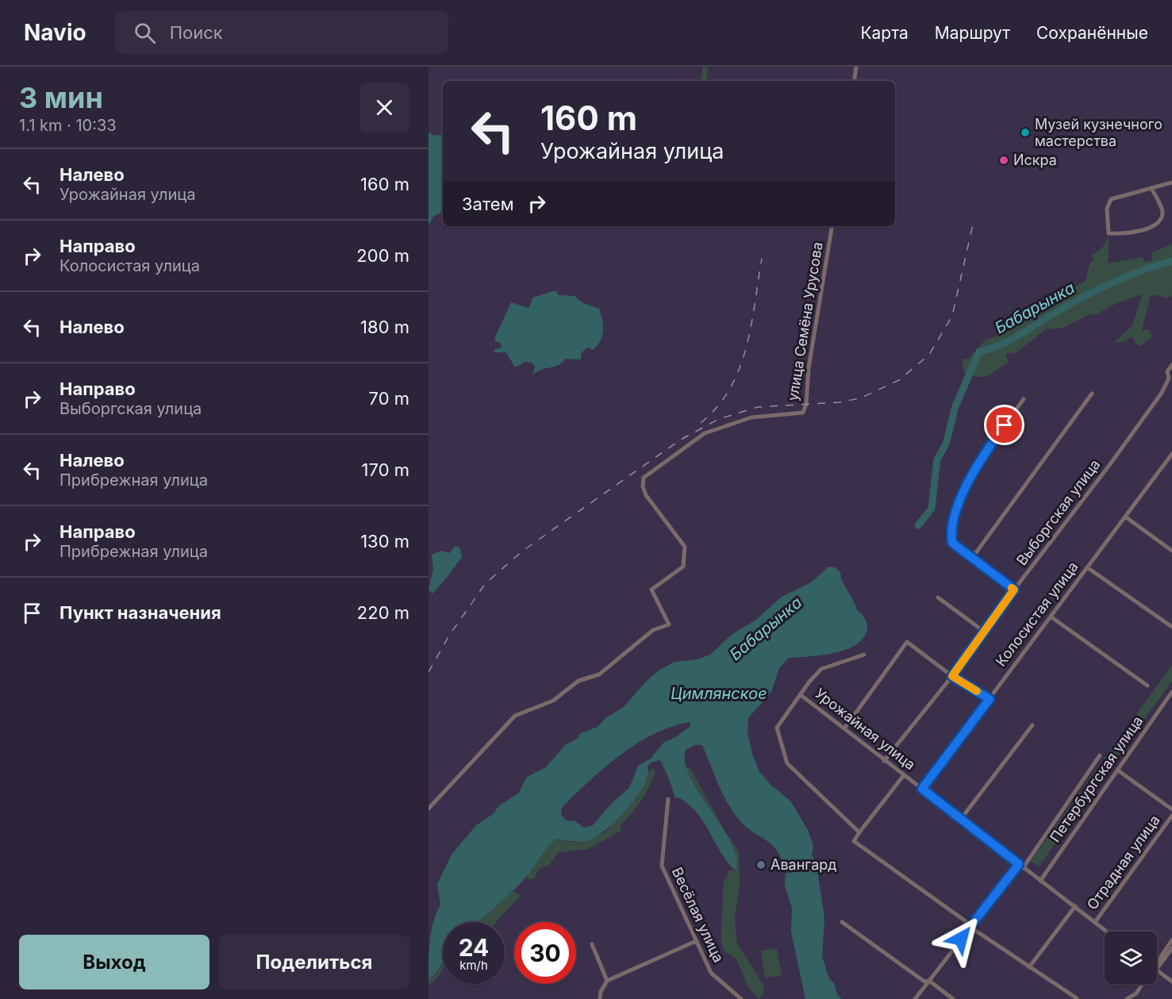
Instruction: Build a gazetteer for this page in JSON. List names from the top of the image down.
{
  "streets": {
    "street": [
      "улица Семёна Урусова",
      "Выборгская улица",
      "Колосистая улица",
      "Урожайная улица",
      "Петербургская улица",
      "Отрадная улица",
      "Весёлая улица"
    ]
  },
  "crossings": [
    ["Выборгская улица", "Урожайная улица"],
    ["Колосистая улица", "Урожайная улица"],
    ["Урожайная улица", "Петербургская улица"],
    ["Урожайная улица", "Отрадная улица"]
  ],
  "water": ["Бабарынка", "Цимлянское"],
  "places": ["Музей кузнечного мастерства", "Искра", "Авангард"],
  "page": {
    "header": "Navio",
    "search": "Поиск",
    "nav": ["Карта", "Маршрут", "Сохранённые"],
    "heading": ["3 мин", "1.1 km · 10:33"],
    "turn": ["160 m", "Урожайная улица"],
    "list": [
      {
        "name": "Налево",
        "note": "Урожайная улица",
        "value": "160 m"
      },
      {
        "name": "Направо",
        "note": "Колосистая улица",
        "value": "200 m"
      },
      {
        "name": "Налево",
        "value": "180 m"
      },
      {
        "name": "Направо",
        "note": "Выборгская улица",
        "value": "70 m"
      },
      {
        "name": "Налево",
        "note": "Прибрежная улица",
        "value": "170 m"
      },
      {
        "name": "Направо",
        "note": "Прибрежная улица",
        "value": "130 m"
      },
      {
        "name": "Пункт назначения",
        "value": "220 m"
      }
    ],
    "then": "Затем",
    "speed": "24 km/h",
    "limit": "30",
    "buttons": ["Выход", "Поделиться"]
  }
}
